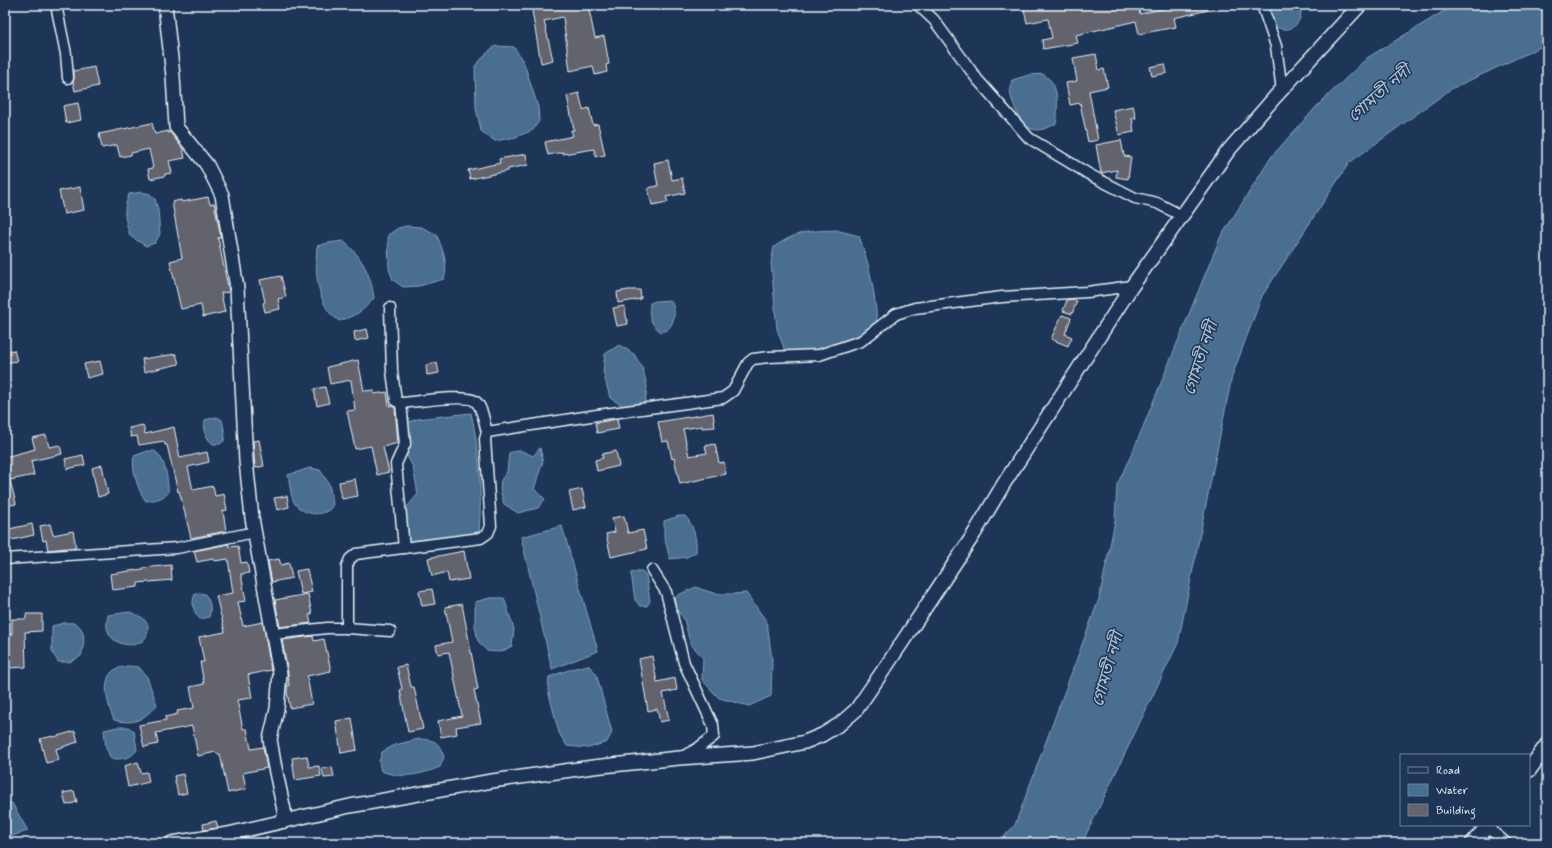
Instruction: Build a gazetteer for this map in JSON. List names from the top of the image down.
{
  "water": ["গোমতী নদী"],
  "legend": ["Road", "Water", "Building"]
}
